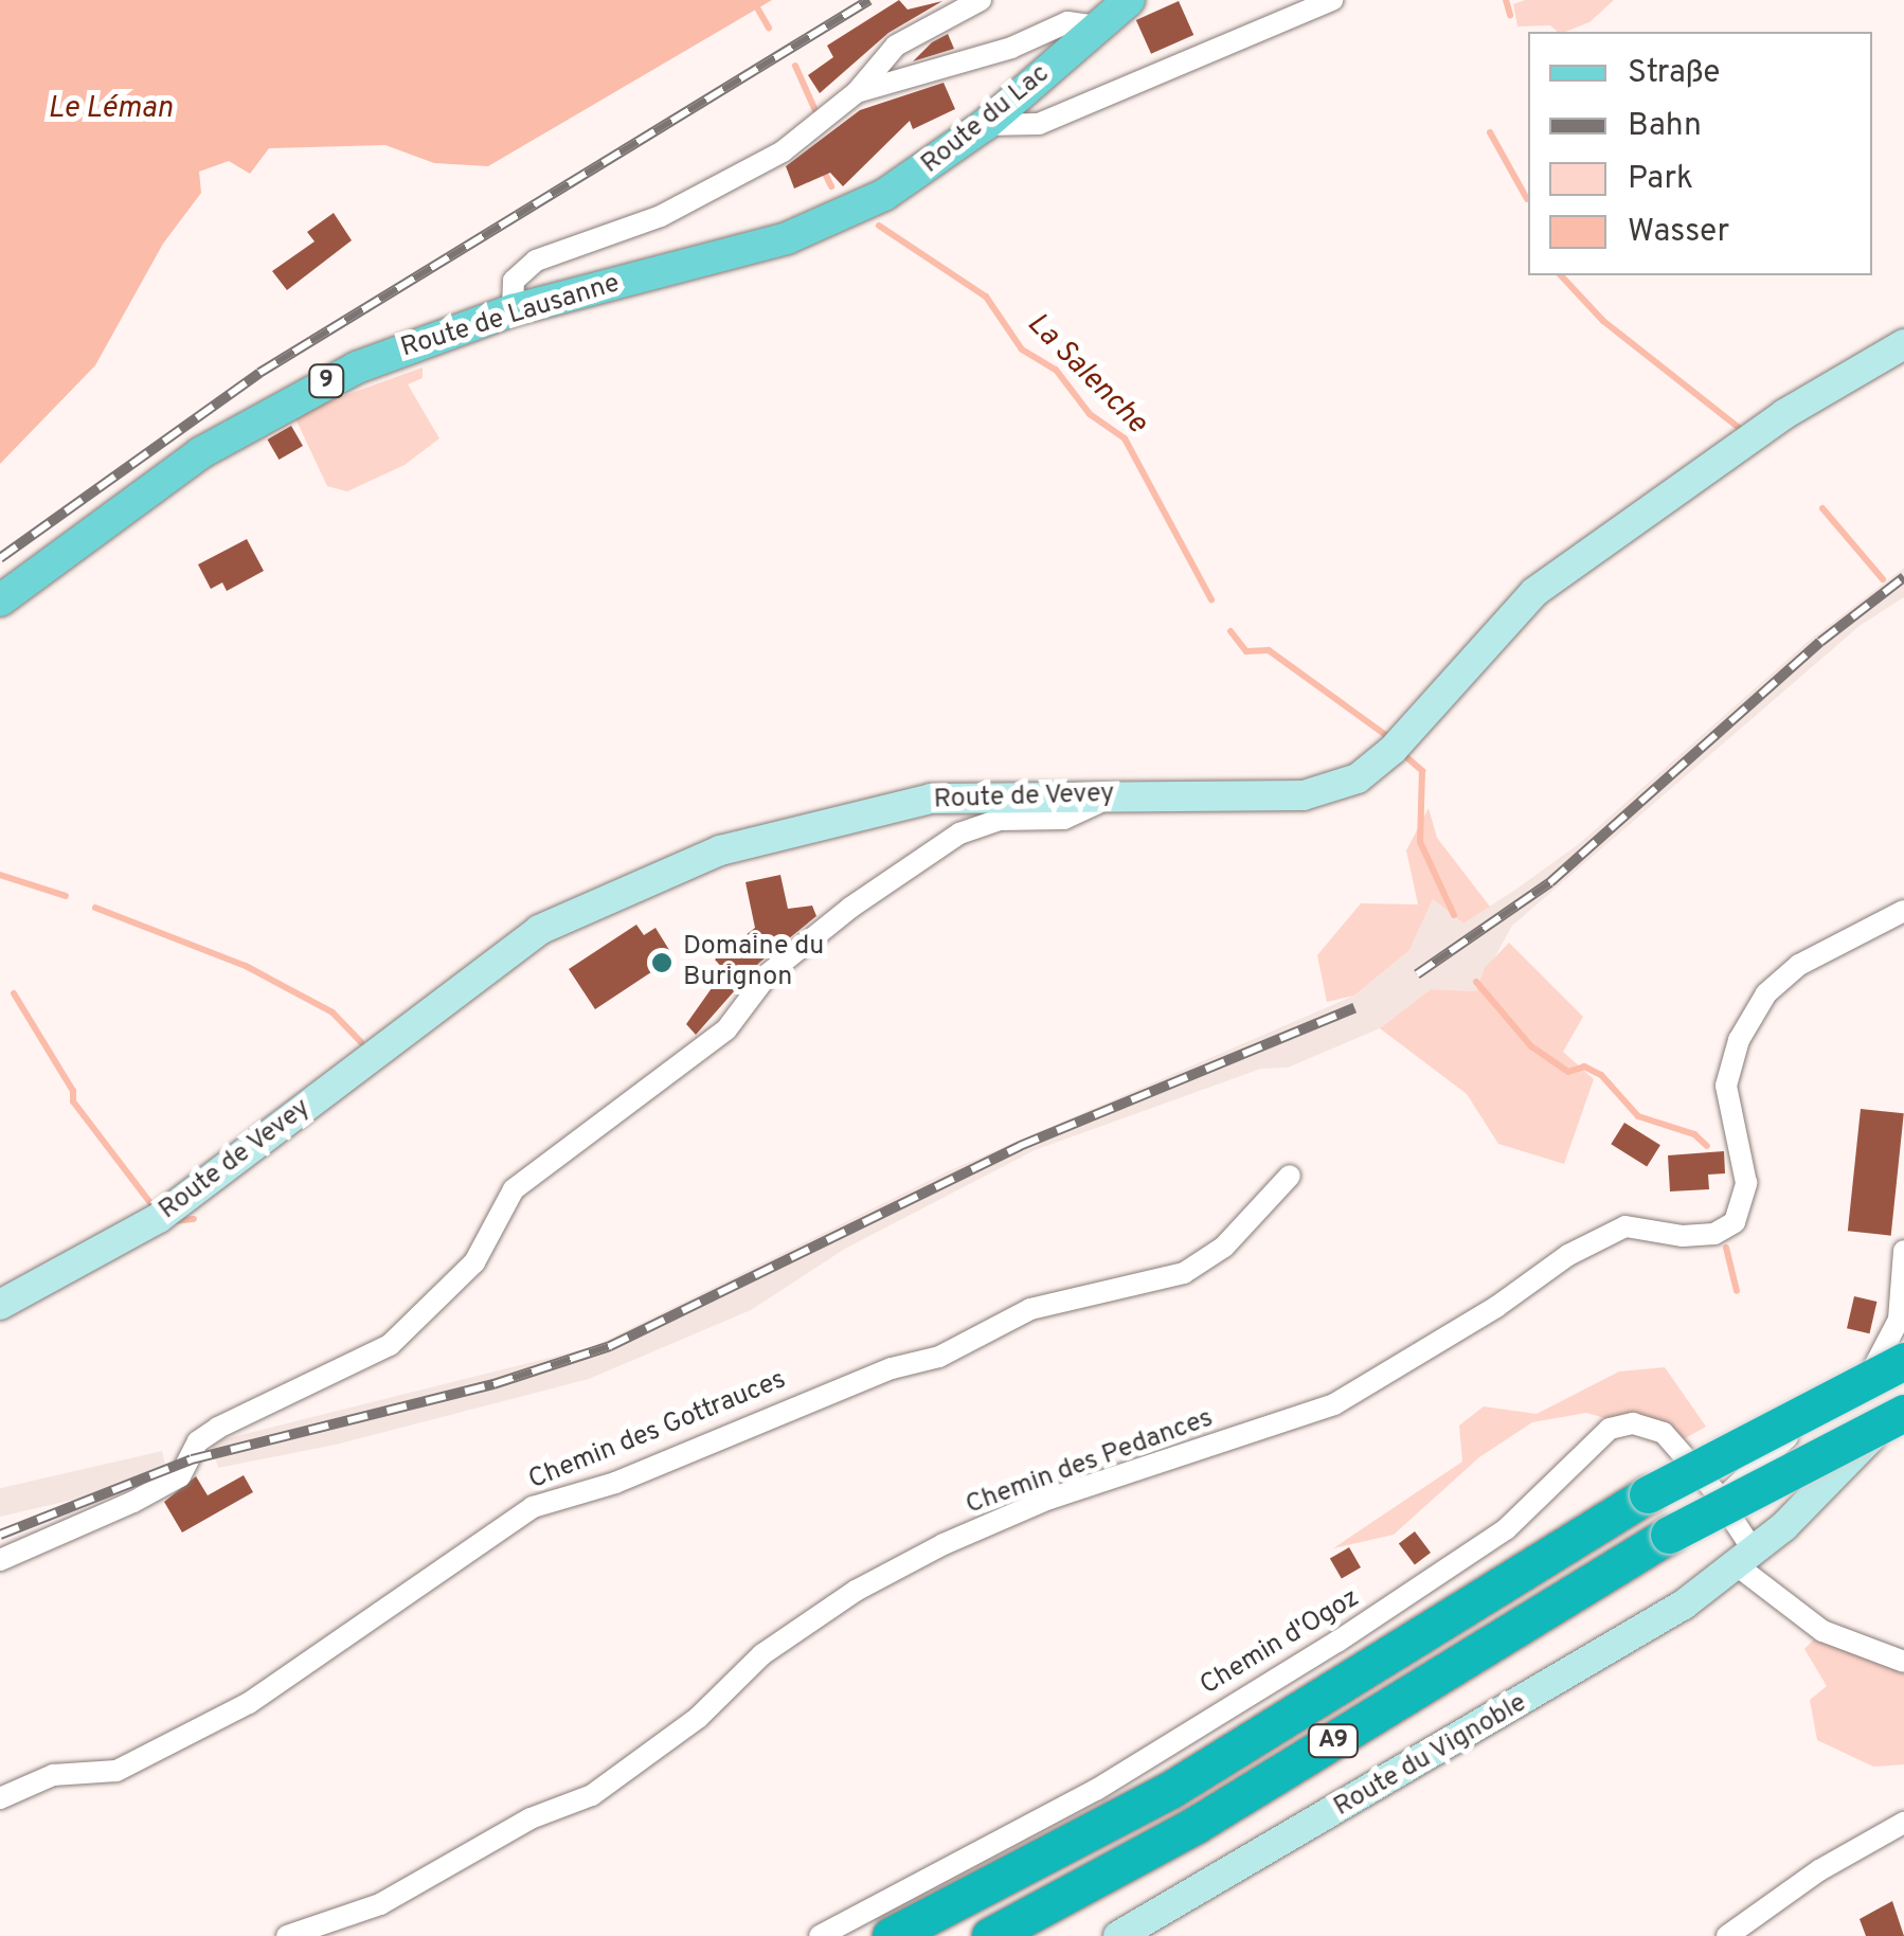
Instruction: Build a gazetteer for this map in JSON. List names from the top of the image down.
{
  "streets": {
    "highway": ["A9"],
    "main road": [
      "Route du Lac",
      "Route de Lausanne",
      "9",
      "Route de Vevey",
      "Route du Vignoble"
    ],
    "street": ["Chemin des Gottrauces", "Chemin des Pedances", "Chemin d'Ogoz"]
  },
  "crossings": [
    ["Route du Lac", "Route de Lausanne"],
    ["Chemin d'Ogoz", "Route du Vignoble"]
  ],
  "water": ["Le Léman", "La Salenche"],
  "places": ["Domaine du Burignon"],
  "legend": [
    "Straße",
    "Bahn",
    "Park",
    "Wasser"
  ]
}
